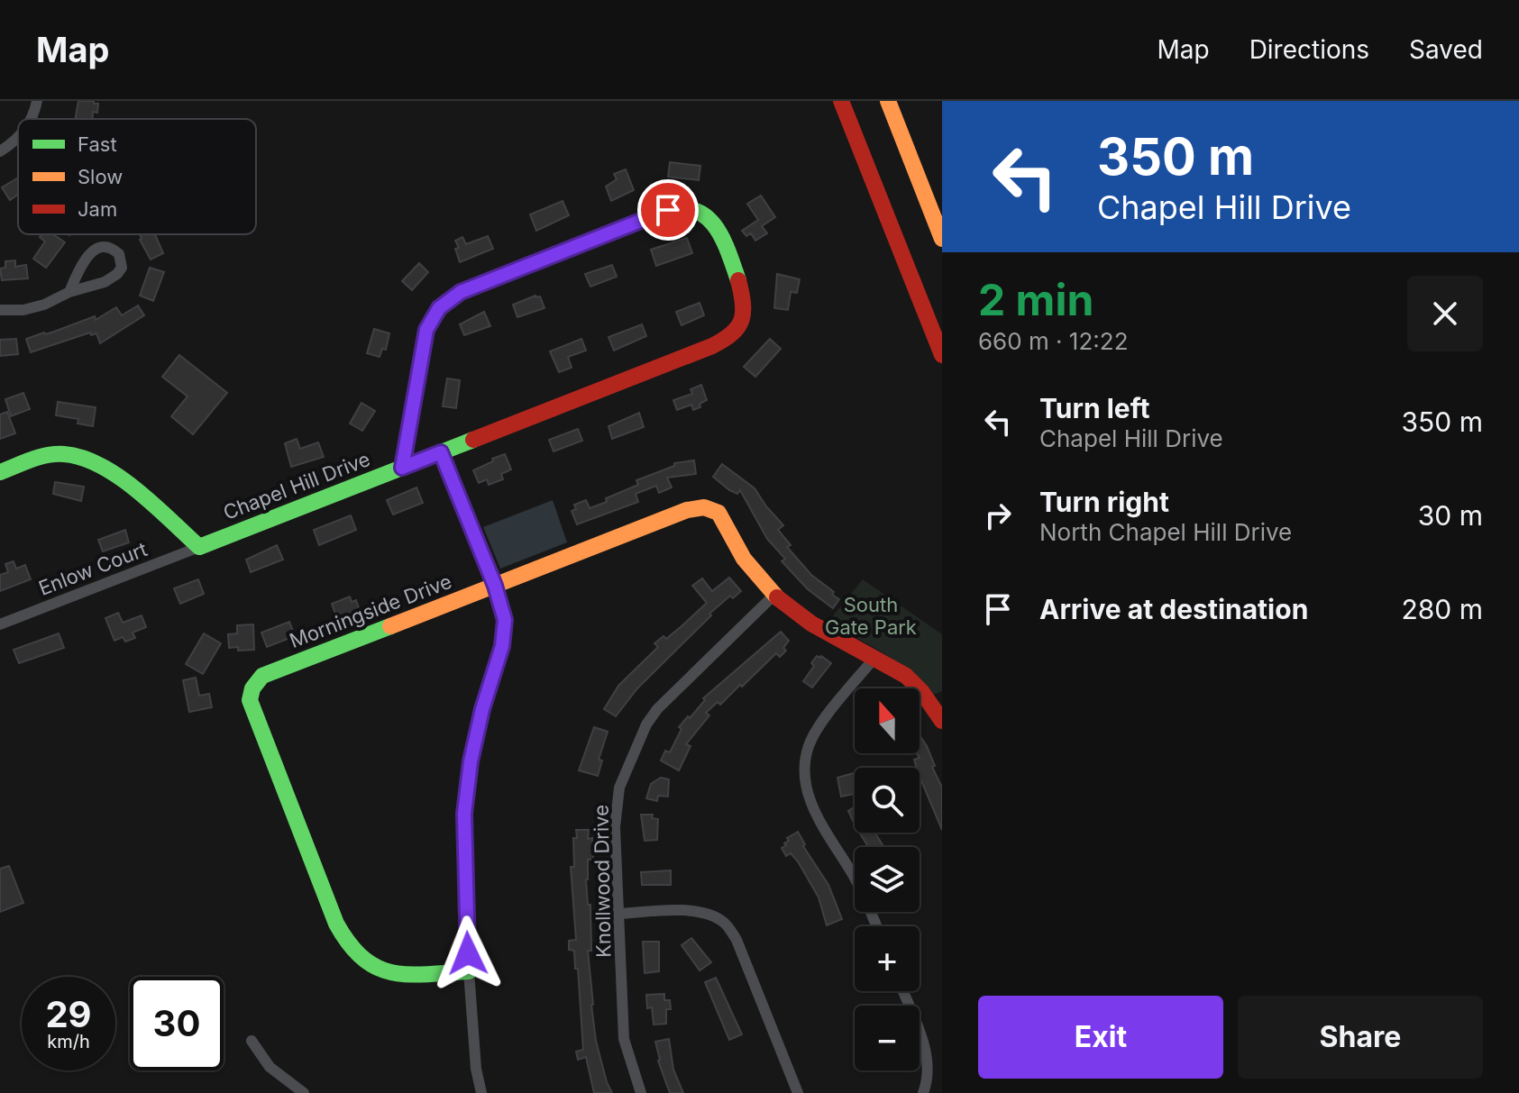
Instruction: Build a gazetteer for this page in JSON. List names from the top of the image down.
{
  "streets": {
    "main road": ["Chapel Hill Drive", "Morningside Drive"],
    "street": ["Enlow Court", "Knollwood Drive"]
  },
  "crossings": [
    ["Chapel Hill Drive", "Enlow Court"],
    ["Morningside Drive", "Knollwood Drive"]
  ],
  "parks": ["South Gate Park"],
  "legend": ["Fast", "Slow", "Jam"],
  "north": "top",
  "page": {
    "header": "Map",
    "nav": ["Map", "Directions", "Saved"],
    "turn": ["350 m", "Chapel Hill Drive"],
    "heading": ["2 min", "660 m · 12:22"],
    "list": [
      {
        "name": "Turn left",
        "note": "Chapel Hill Drive",
        "value": "350 m"
      },
      {
        "name": "Turn right",
        "note": "North Chapel Hill Drive",
        "value": "30 m"
      },
      {
        "name": "Arrive at destination",
        "value": "280 m"
      }
    ],
    "map_buttons": ["+", "−"],
    "speed": "29 km/h",
    "limit": "30",
    "buttons": ["Exit", "Share"]
  }
}
